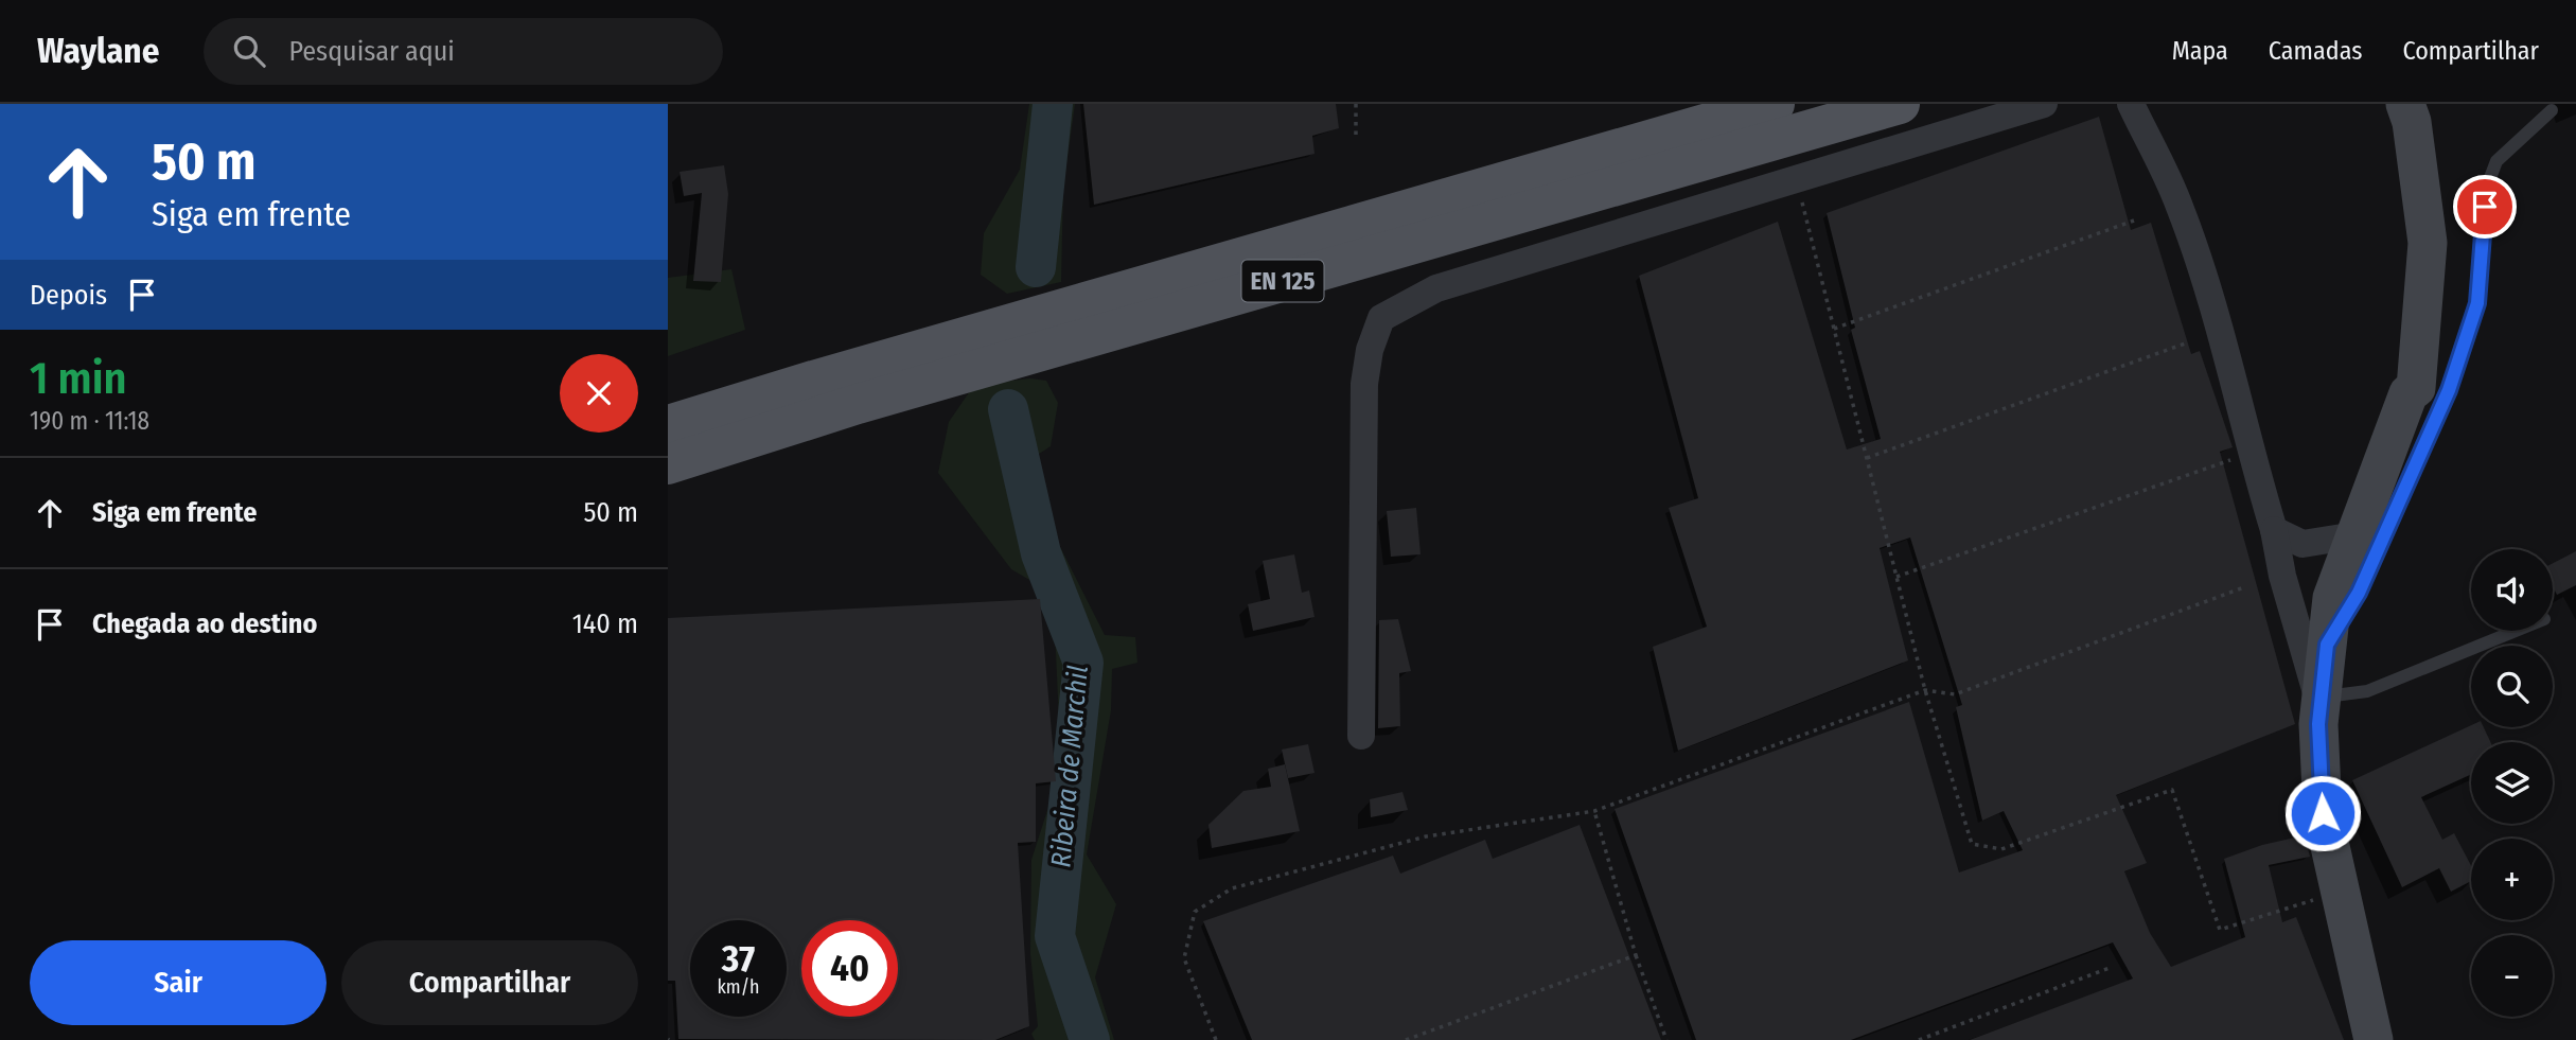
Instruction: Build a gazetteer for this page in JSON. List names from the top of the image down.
{
  "streets": {
    "main road": ["EN 125"]
  },
  "water": ["Ribeira de Marchil"],
  "page": {
    "header": "Waylane",
    "search": "Pesquisar aqui",
    "nav": ["Mapa", "Camadas", "Compartilhar"],
    "turn": ["50 m", "Siga em frente"],
    "then": "Depois",
    "heading": ["1 min", "190 m · 11:18"],
    "list": [
      {
        "name": "Siga em frente",
        "value": "50 m"
      },
      {
        "name": "Chegada ao destino",
        "value": "140 m"
      }
    ],
    "map_buttons": ["+", "−"],
    "speed": "37 km/h",
    "limit": "40",
    "buttons": ["Sair", "Compartilhar"]
  }
}
